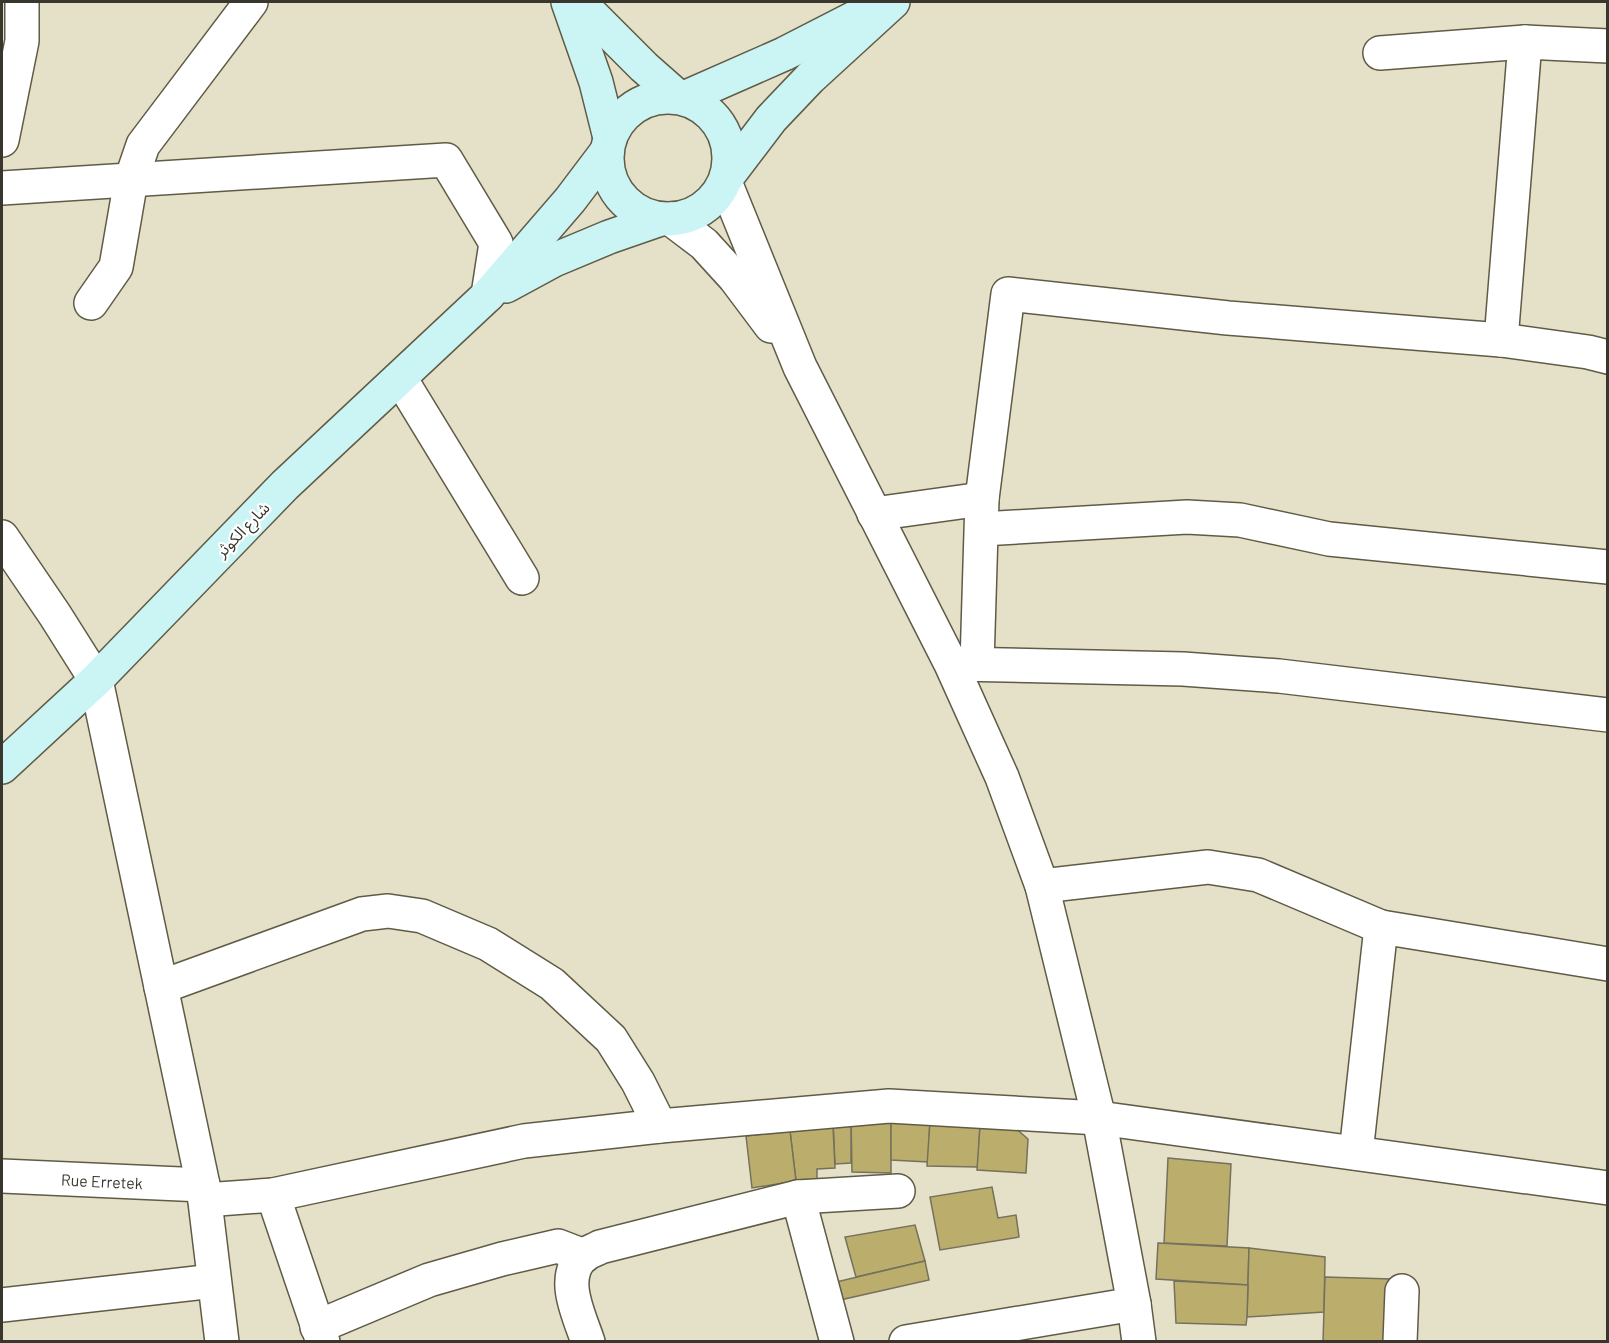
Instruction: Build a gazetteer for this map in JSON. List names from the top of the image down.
{
  "streets": {
    "main road": ["شارع الكوثر"],
    "street": ["Rue Erretek"]
  }
}
